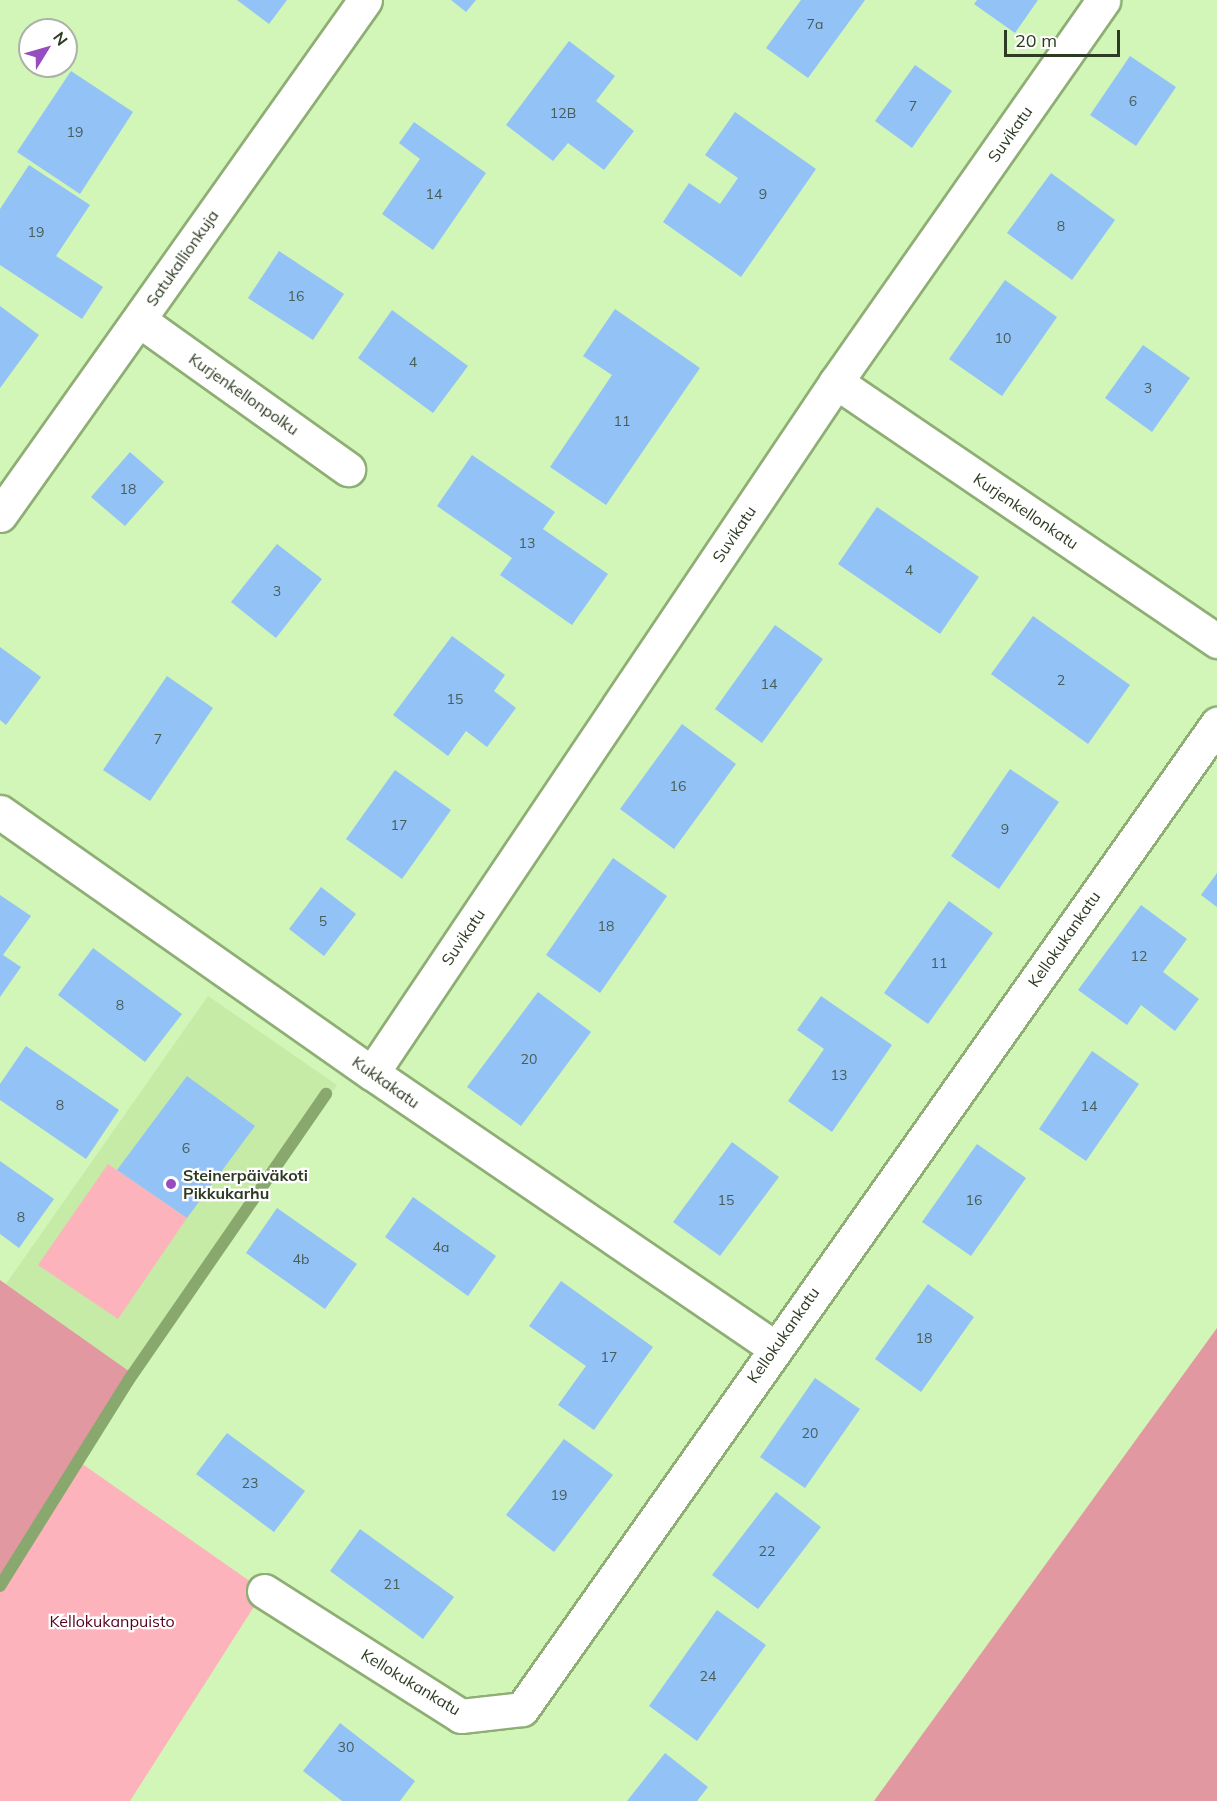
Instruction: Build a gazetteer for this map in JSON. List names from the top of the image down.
{
  "streets": {
    "street": [
      "Suvikatu",
      "Satukallionkuja",
      "Kurjenkellonpolku",
      "Kurjenkellonkatu",
      "Kellokukankatu",
      "Kukkakatu"
    ]
  },
  "crossings": [
    ["Suvikatu", "Kurjenkellonkatu"],
    ["Suvikatu", "Kukkakatu"],
    ["Satukallionkuja", "Kurjenkellonpolku"],
    ["Kellokukankatu", "Kukkakatu"]
  ],
  "parks": ["Kellokukanpuisto"],
  "places": ["Steinerpäiväkoti Pikkukarhu"],
  "house_numbers": [
    "7a",
    "6",
    "7",
    "12B",
    "19",
    "14",
    "9",
    "8",
    "19",
    "16",
    "10",
    "4",
    "3",
    "11",
    "18",
    "13",
    "4",
    "3",
    "2",
    "14",
    "15",
    "7",
    "16",
    "17",
    "9",
    "5",
    "18",
    "12",
    "11",
    "8",
    "20",
    "13",
    "8",
    "14",
    "6",
    "15",
    "16",
    "8",
    "4a",
    "4b",
    "18",
    "17",
    "20",
    "23",
    "19",
    "22",
    "21",
    "24",
    "30"
  ],
  "scale_bar": "20 m",
  "north": "top right"
}
